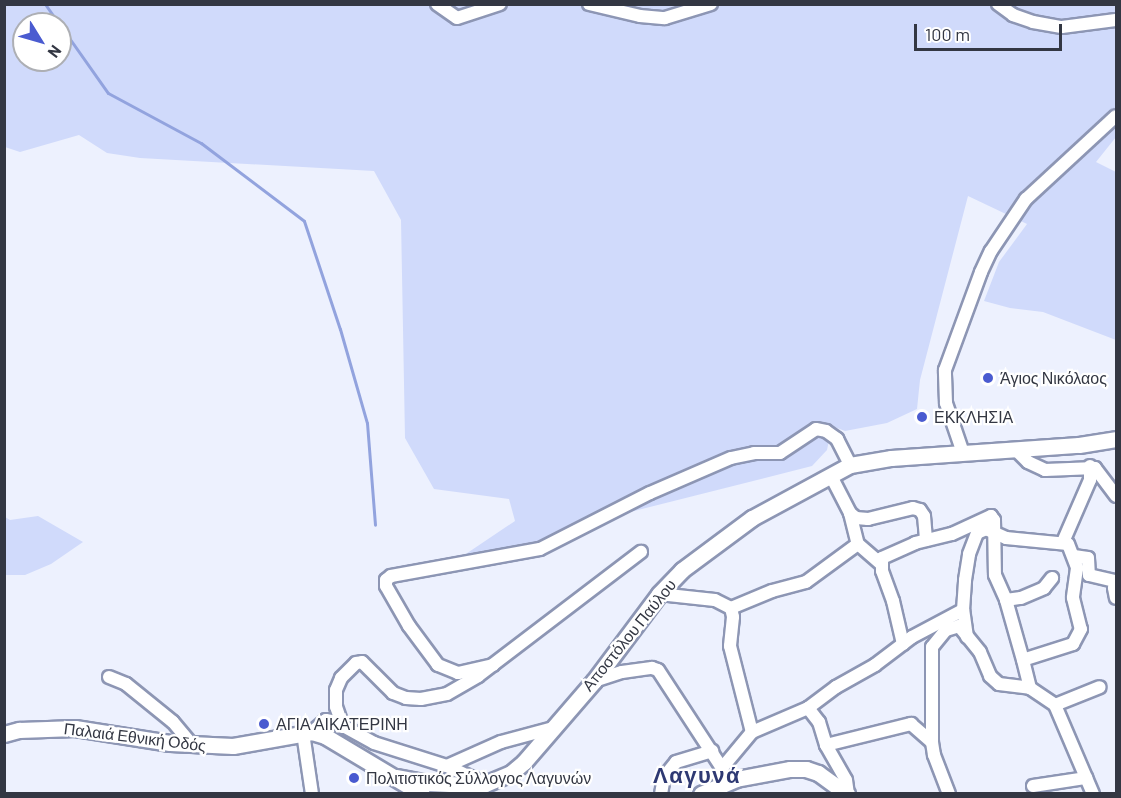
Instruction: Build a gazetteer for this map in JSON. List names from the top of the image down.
{
  "streets": {
    "street": ["Αποστόλου Παύλου", "Παλαιά Εθνική Οδός"]
  },
  "districts": ["Λαγυνά"],
  "places": [
    "Άγιος Νικόλαος",
    "ΕΚΚΛΗΣΙΑ",
    "ΑΓΙΑ ΑΙΚΑΤΕΡΙΝΗ",
    "Πολιτιστικός Σύλλογος Λαγυνών"
  ],
  "scale_bar": "100 m",
  "north": "bottom right"
}
